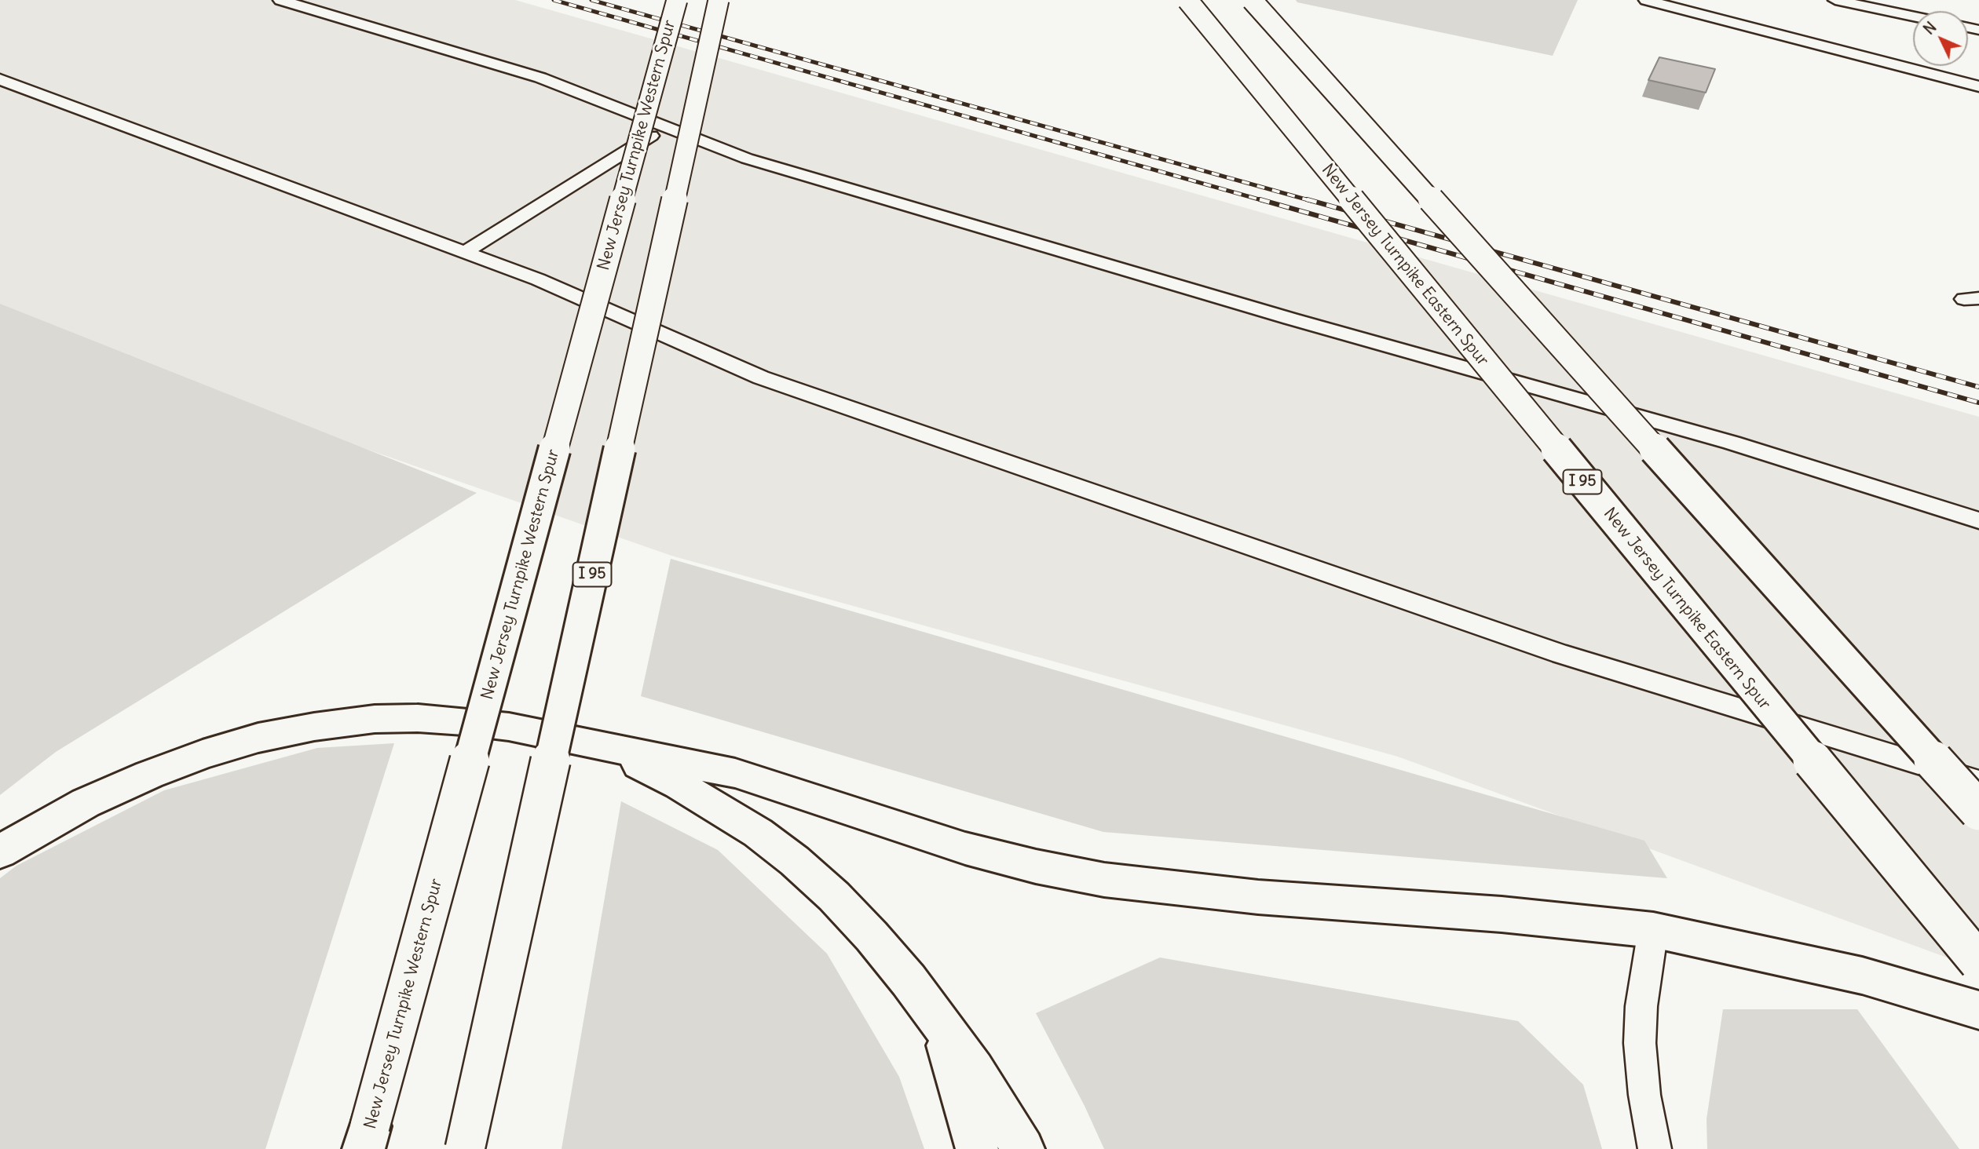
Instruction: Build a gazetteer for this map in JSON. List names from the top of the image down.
{
  "streets": {
    "highway": ["New Jersey Turnpike Western Spur", "New Jersey Turnpike Eastern Spur", "I 95"]
  },
  "north": "top left"
}
